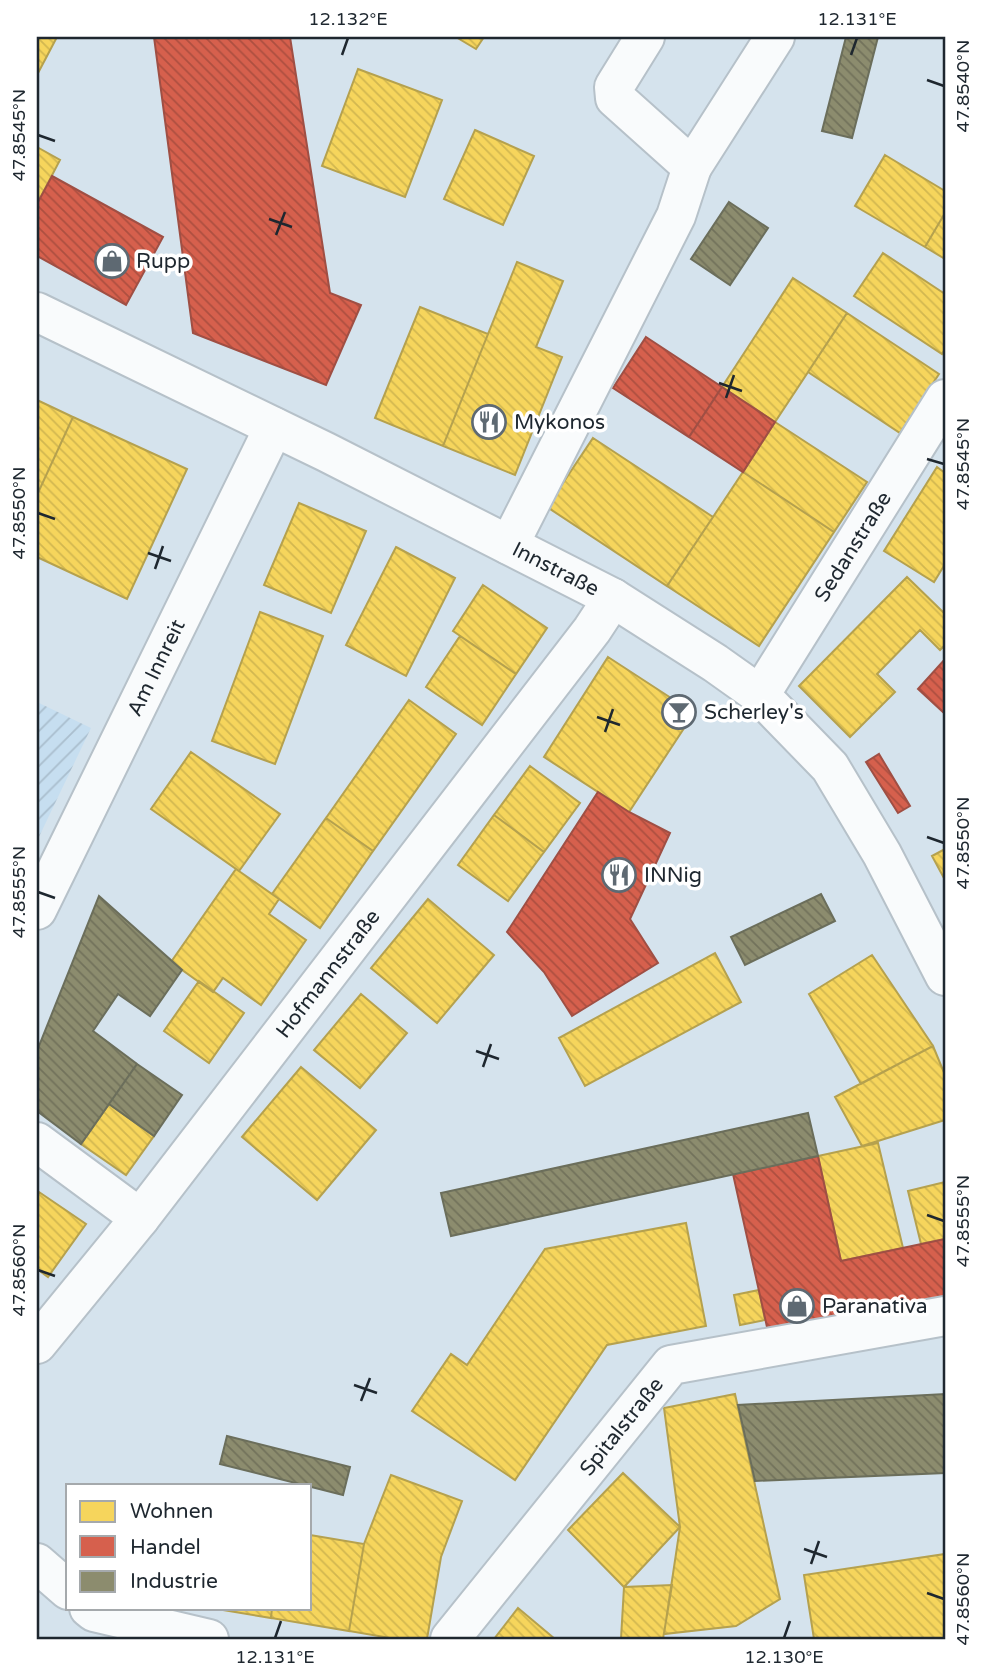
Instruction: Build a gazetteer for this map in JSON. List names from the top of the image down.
{
  "streets": {
    "street": [
      "Sedanstraße",
      "Innstraße",
      "Am Innreit",
      "Hofmannstraße",
      "Spitalstraße"
    ]
  },
  "crossings": [
    ["Sedanstraße", "Innstraße"],
    ["Innstraße", "Am Innreit"],
    ["Innstraße", "Hofmannstraße"]
  ],
  "places": {
    "shop": ["Rupp", "Paranativa"],
    "restaurant": ["Mykonos", "INNig"],
    "bar": ["Scherley's"]
  },
  "legend": ["Wohnen", "Handel", "Industrie"],
  "coordinates": [
    "12.132°E",
    "12.131°E",
    "47.8540°N",
    "47.8545°N",
    "47.8550°N",
    "47.8555°N",
    "47.8560°N",
    "12.130°E"
  ]
}
